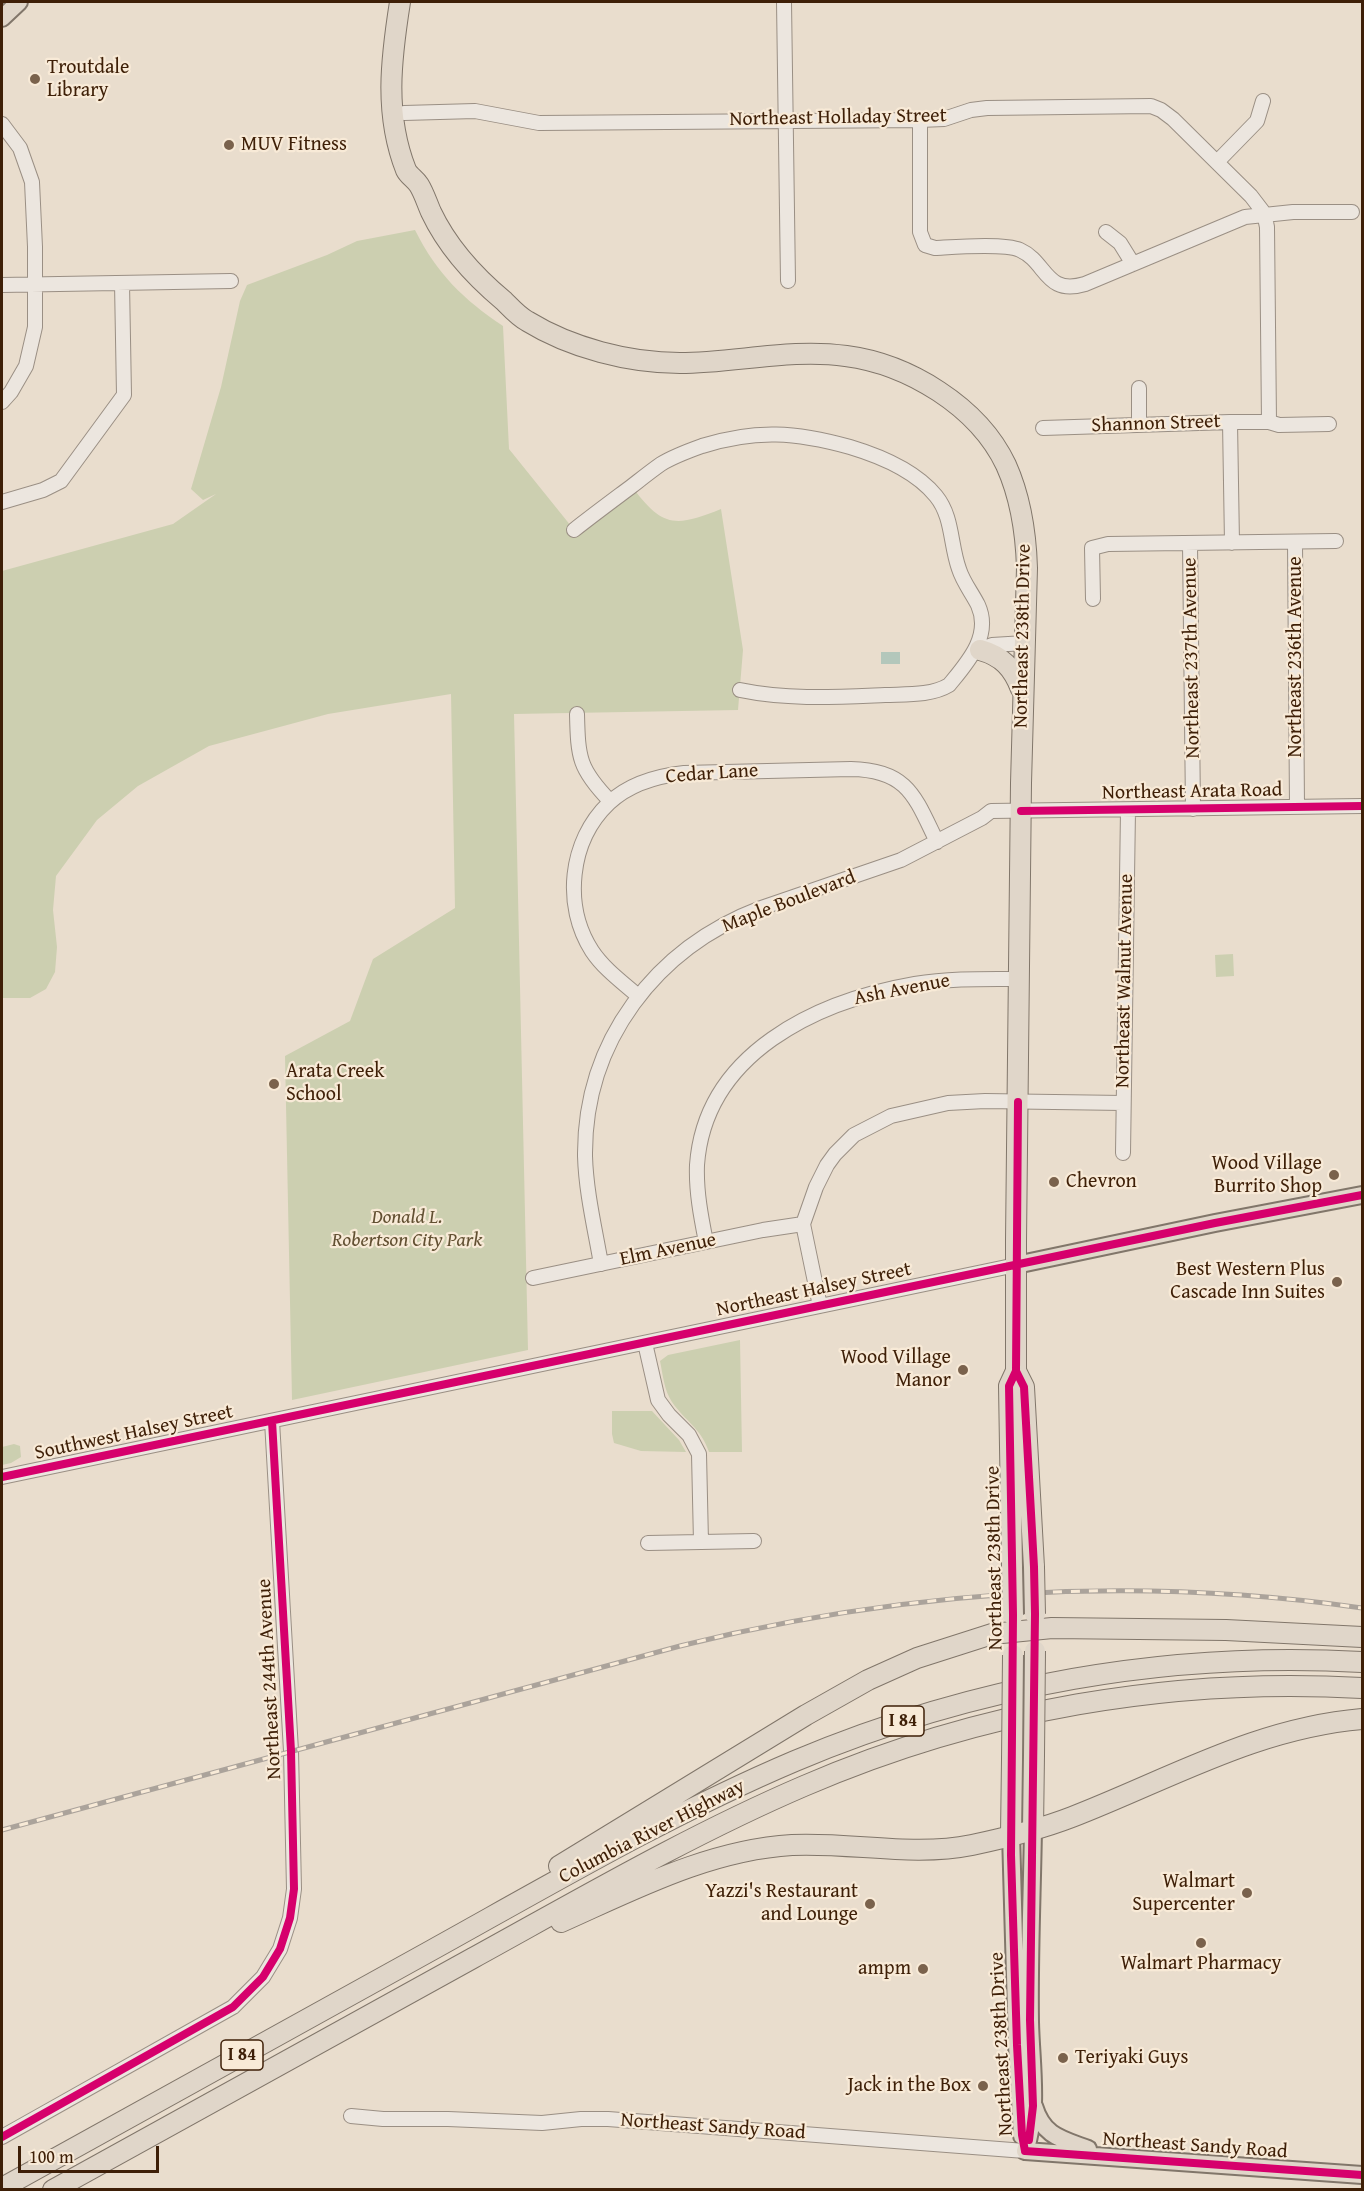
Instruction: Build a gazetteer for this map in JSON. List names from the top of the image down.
{
  "streets": {
    "highway": ["Northeast 238th Drive", "I 84", "Columbia River Highway"],
    "main road": ["Northeast Halsey Street", "Northeast Sandy Road"],
    "street": [
      "Northeast Holladay Street",
      "Shannon Street",
      "Northeast 236th Avenue",
      "Northeast 237th Avenue",
      "Cedar Lane",
      "Northeast Arata Road",
      "Maple Boulevard",
      "Northeast Walnut Avenue",
      "Ash Avenue",
      "Elm Avenue",
      "Southwest Halsey Street",
      "Northeast 244th Avenue"
    ]
  },
  "crossings": [
    ["Northeast Holladay Street", "Northeast 238th Drive"],
    ["Northeast 238th Drive", "Northeast Arata Road"],
    ["Northeast 238th Drive", "Maple Boulevard"],
    ["Northeast 238th Drive", "Ash Avenue"],
    ["Northeast 238th Drive", "Northeast Halsey Street"],
    ["Northeast 238th Drive", "Northeast Sandy Road"],
    ["Northeast 236th Avenue", "Northeast Arata Road"],
    ["Northeast 237th Avenue", "Northeast Arata Road"],
    ["Cedar Lane", "Maple Boulevard"],
    ["Northeast Arata Road", "Maple Boulevard"],
    ["Northeast Arata Road", "Northeast Walnut Avenue"],
    ["Maple Boulevard", "Elm Avenue"],
    ["Ash Avenue", "Elm Avenue"],
    ["Northeast Halsey Street", "Southwest Halsey Street"],
    ["Northeast Halsey Street", "Northeast 244th Avenue"],
    ["Southwest Halsey Street", "Northeast 244th Avenue"]
  ],
  "parks": ["Donald L. Robertson City Park"],
  "places": [
    "Troutdale Library",
    "MUV Fitness",
    "Arata Creek School",
    "Wood Village Burrito Shop",
    "Chevron",
    "Best Western Plus Cascade Inn Suites",
    "Wood Village Manor",
    "Walmart Supercenter",
    "Yazzi's Restaurant and Lounge",
    "Walmart Pharmacy",
    "ampm",
    "Teriyaki Guys",
    "Jack in the Box"
  ],
  "scale_bar": "100 m"
}
